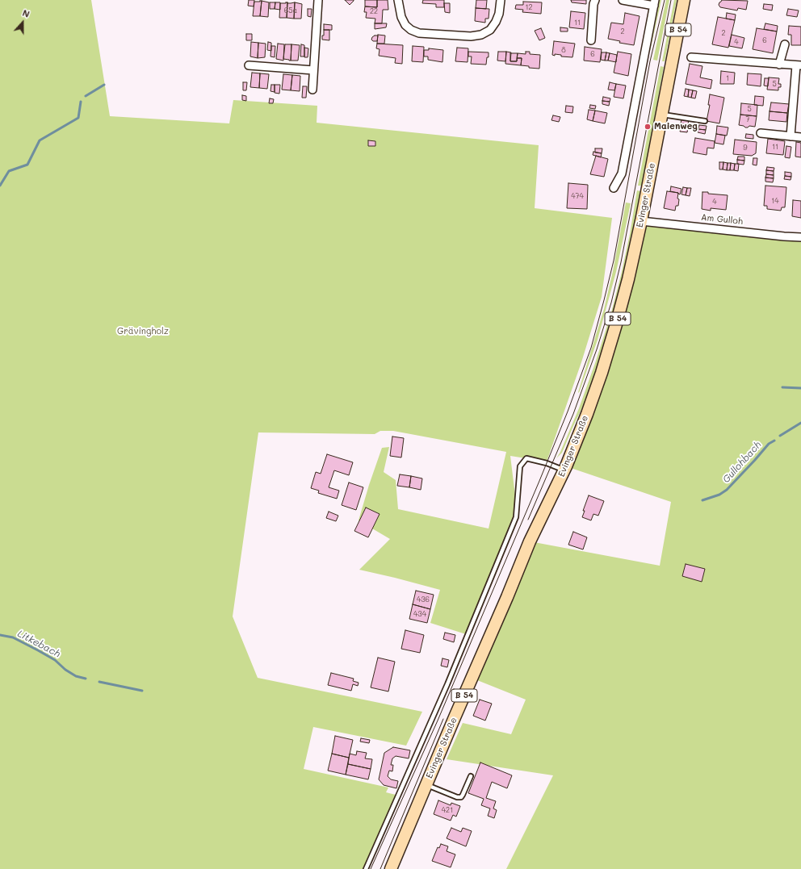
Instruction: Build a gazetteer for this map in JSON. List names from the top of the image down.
{
  "streets": {
    "main road": ["B 54", "Evinger Straße"],
    "street": ["Am Gulloh"]
  },
  "crossings": [
    ["Evinger Straße", "Am Gulloh"]
  ],
  "water": ["Gullohbach", "Litkebach"],
  "parks": ["Grävingholz"],
  "places": ["Maienweg"],
  "house_numbers": [
    "12",
    "65a",
    "22",
    "11",
    "2",
    "2",
    "6",
    "4",
    "8",
    "6",
    "1",
    "5",
    "5",
    "7",
    "11",
    "9",
    "474",
    "14",
    "4",
    "436",
    "434",
    "421"
  ],
  "north": "top"
}
